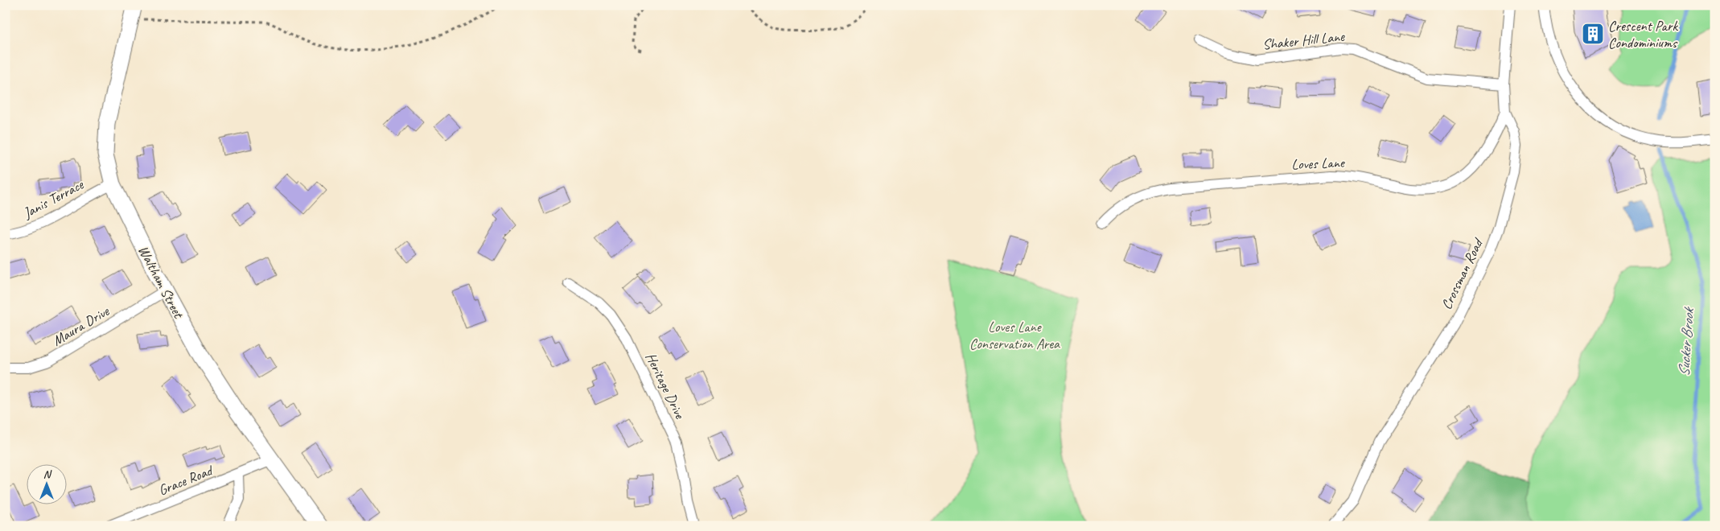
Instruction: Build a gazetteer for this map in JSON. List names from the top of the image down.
{
  "streets": {
    "street": [
      "Shaker Hill Lane",
      "Loves Lane",
      "Janis Terrace",
      "Crossman Road",
      "Waltham Street",
      "Maura Drive",
      "Heritage Drive",
      "Grace Road"
    ]
  },
  "crossings": [
    ["Shaker Hill Lane", "Crossman Road"],
    ["Loves Lane", "Crossman Road"],
    ["Janis Terrace", "Waltham Street"],
    ["Waltham Street", "Maura Drive"],
    ["Waltham Street", "Grace Road"]
  ],
  "water": ["Sucker Brook"],
  "parks": ["Loves Lane Conservation Area"],
  "places": {
    "building": ["Crescent Park Condominiums"]
  },
  "north": "top"
}
